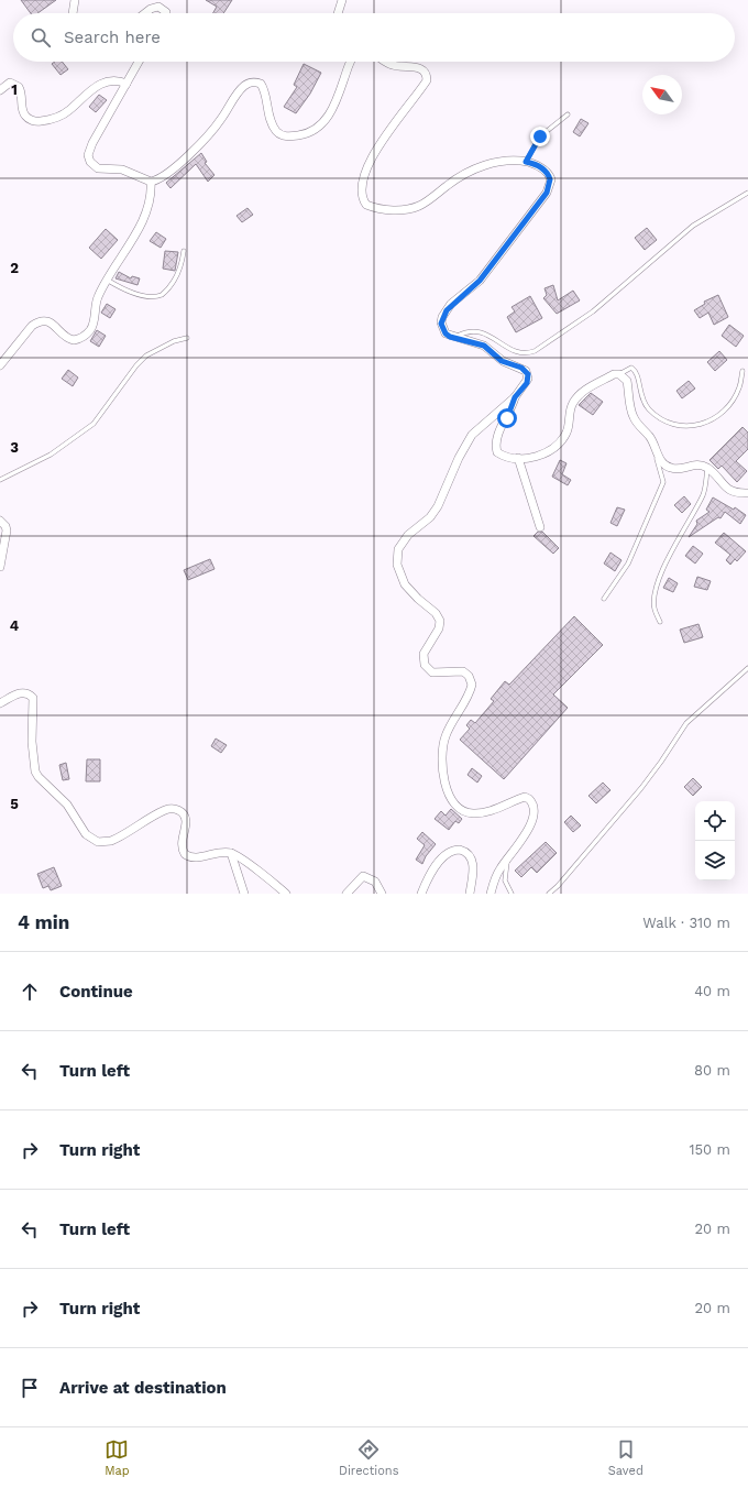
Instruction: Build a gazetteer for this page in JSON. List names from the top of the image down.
{
  "north": "top left",
  "page": {
    "search": "Search here",
    "heading": ["4 min", "Walk · 310 m"],
    "list": [
      ["Continue", "40 m"],
      ["Turn left", "80 m"],
      ["Turn right", "150 m"],
      ["Turn left", "20 m"],
      ["Turn right", "20 m"],
      "Arrive at destination"
    ],
    "nav": ["Map", "Directions", "Saved"]
  },
  "grid": {
    "rows": [
      "1",
      "2",
      "3",
      "4",
      "5"
    ]
  }
}
